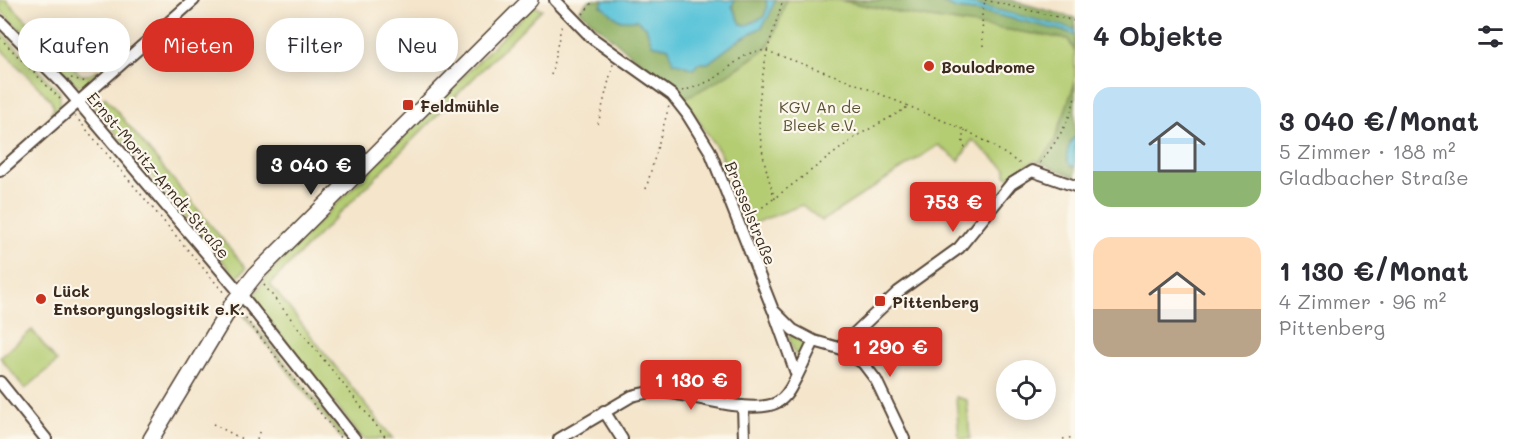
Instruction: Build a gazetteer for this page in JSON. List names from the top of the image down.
{
  "streets": {
    "street": ["Ernst-Moritz-Arndt-Straße", "Brasselstraße"]
  },
  "parks": ["KGV An de Bleek e.V."],
  "places": {
    "other": ["Boulodrome", "Lück Entsorgungslogsitik e.K."],
    "transit": ["Feldmühle", "Pittenberg"]
  },
  "page": {
    "heading": "4 Objekte",
    "chip": [
      "Kaufen",
      "Mieten",
      "Filter",
      "Neu"
    ],
    "list": [
      {
        "name": "3 040 €/Monat",
        "note": "5 Zimmer · 188 m² · Gladbacher Straße"
      },
      {
        "name": "1 130 €/Monat",
        "note": "4 Zimmer · 96 m² · Pittenberg"
      }
    ],
    "price": [
      "3 040 €",
      "753 €",
      "1 290 €",
      "1 130 €"
    ]
  }
}
